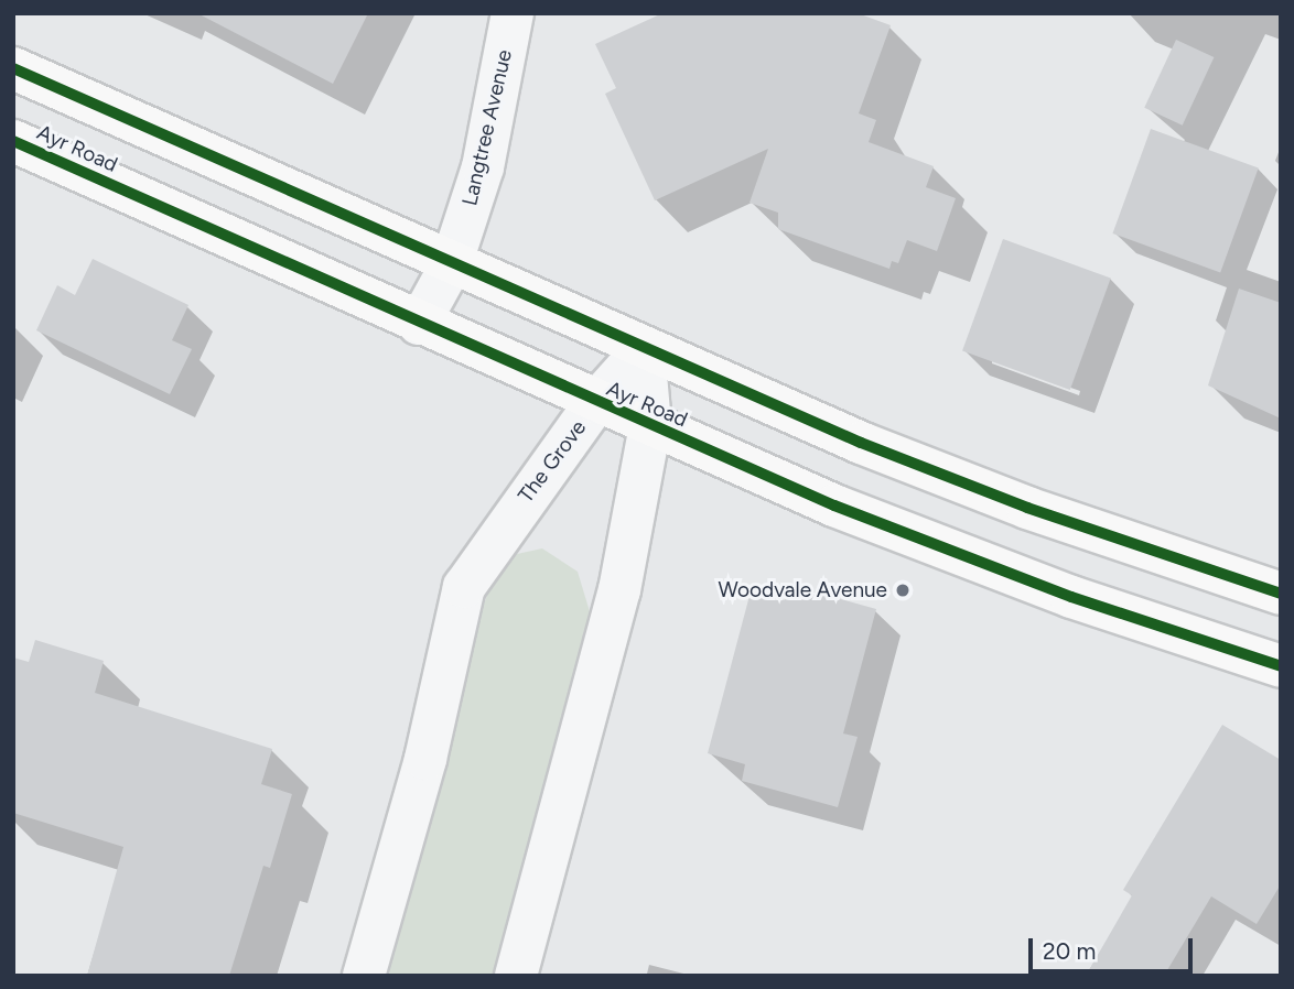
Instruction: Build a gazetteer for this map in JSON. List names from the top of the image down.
{
  "streets": {
    "main road": ["Ayr Road"],
    "street": ["Langtree Avenue", "The Grove"]
  },
  "crossings": [
    ["Langtree Avenue", "Ayr Road"],
    ["Ayr Road", "The Grove"]
  ],
  "places": ["Woodvale Avenue"],
  "scale_bar": "20 m"
}
